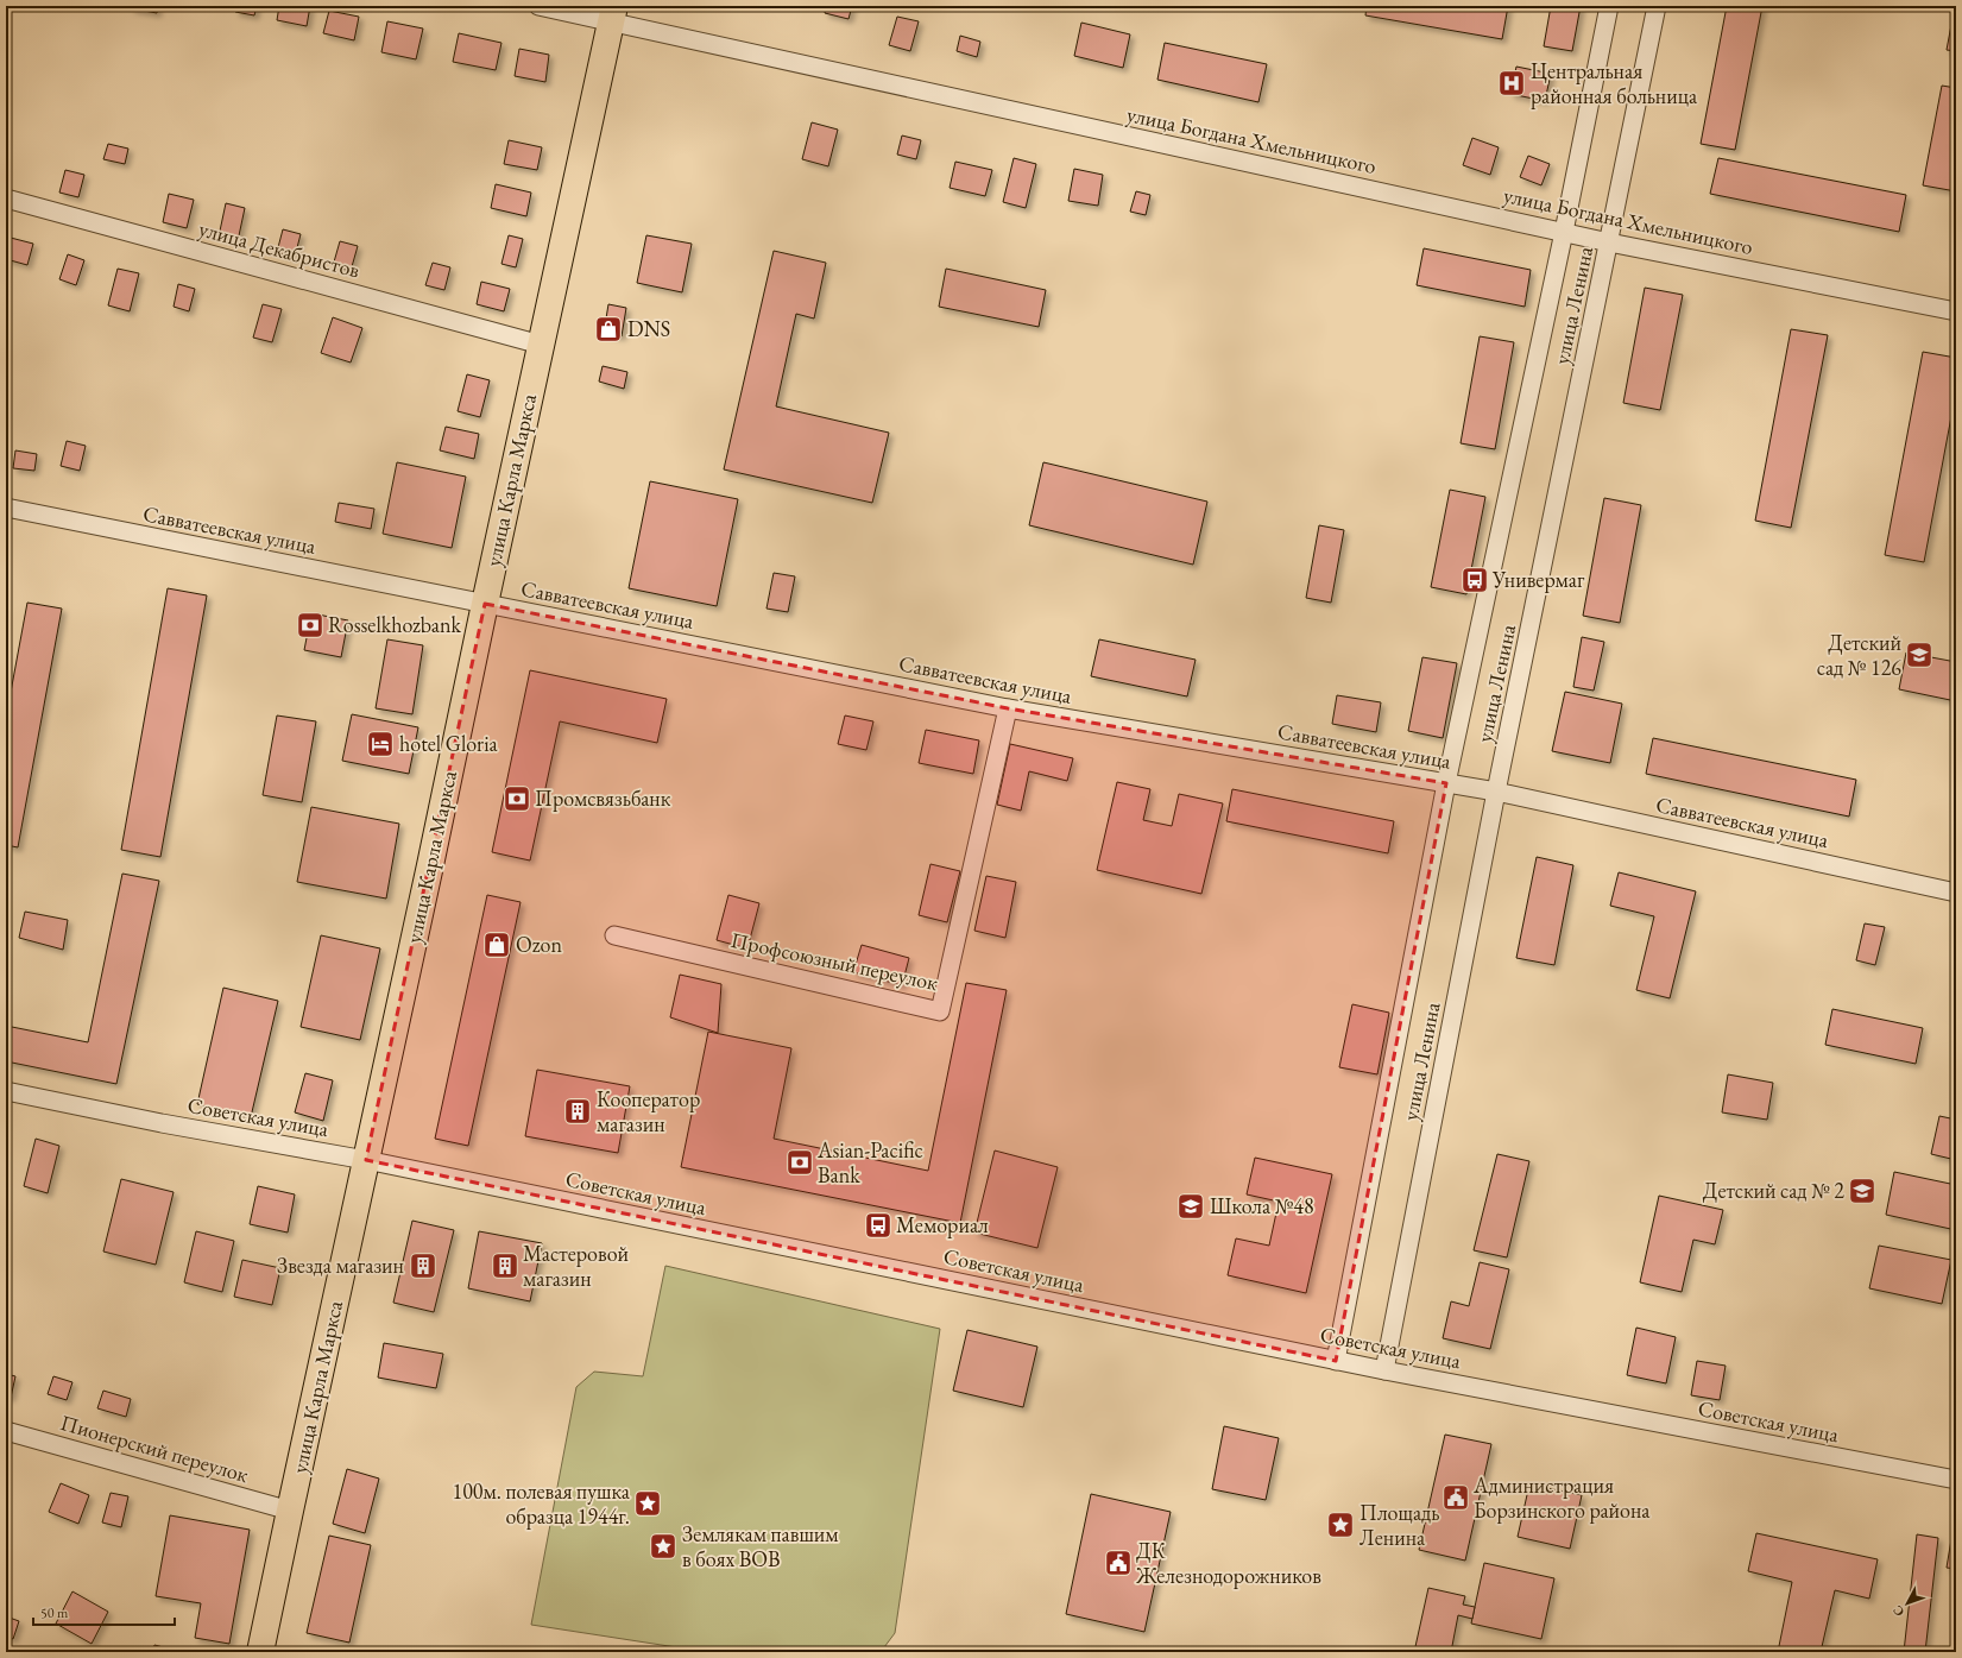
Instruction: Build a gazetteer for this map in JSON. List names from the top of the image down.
{
  "streets": {
    "highway": ["улица Карла Маркса"],
    "street": [
      "улица Богдана Хмельницкого",
      "улица Декабристов",
      "улица Ленина",
      "Савватеевская улица",
      "Профсоюзный переулок",
      "Советская улица",
      "Пионерский переулок"
    ]
  },
  "crossings": [
    ["улица Богдана Хмельницкого", "улица Ленина"],
    ["улица Богдана Хмельницкого", "улица Карла Маркса"],
    ["улица Декабристов", "улица Карла Маркса"],
    ["улица Ленина", "Савватеевская улица"],
    ["улица Ленина", "Советская улица"],
    ["улица Карла Маркса", "Савватеевская улица"],
    ["улица Карла Маркса", "Советская улица"],
    ["улица Карла Маркса", "Пионерский переулок"],
    ["Савватеевская улица", "Профсоюзный переулок"]
  ],
  "places": {
    "hospital": ["Центральная районная больница"],
    "shop": ["DNS", "Ozon"],
    "bus stop": ["Универмаг", "Мемориал"],
    "bank": ["Rosselkhozbank", "Промсвязьбанк", "Asian-Pacific Bank"],
    "school or university": ["Детский сад № 126", "Детский сад № 2", "Школа №48"],
    "hotel": ["hotel Gloria"],
    "building": ["Кооператор магазин", "Звезда магазин", "Мастеровой магазин"],
    "public building": ["Администрация Борзинского района", "ДК Железнодорожников"],
    "place": ["100м. полевая пушка образца 1944г.", "Площадь Ленина", "Землякам павшим в боях ВОВ"]
  },
  "scale_bar": "50 m",
  "north": "bottom left"
}
